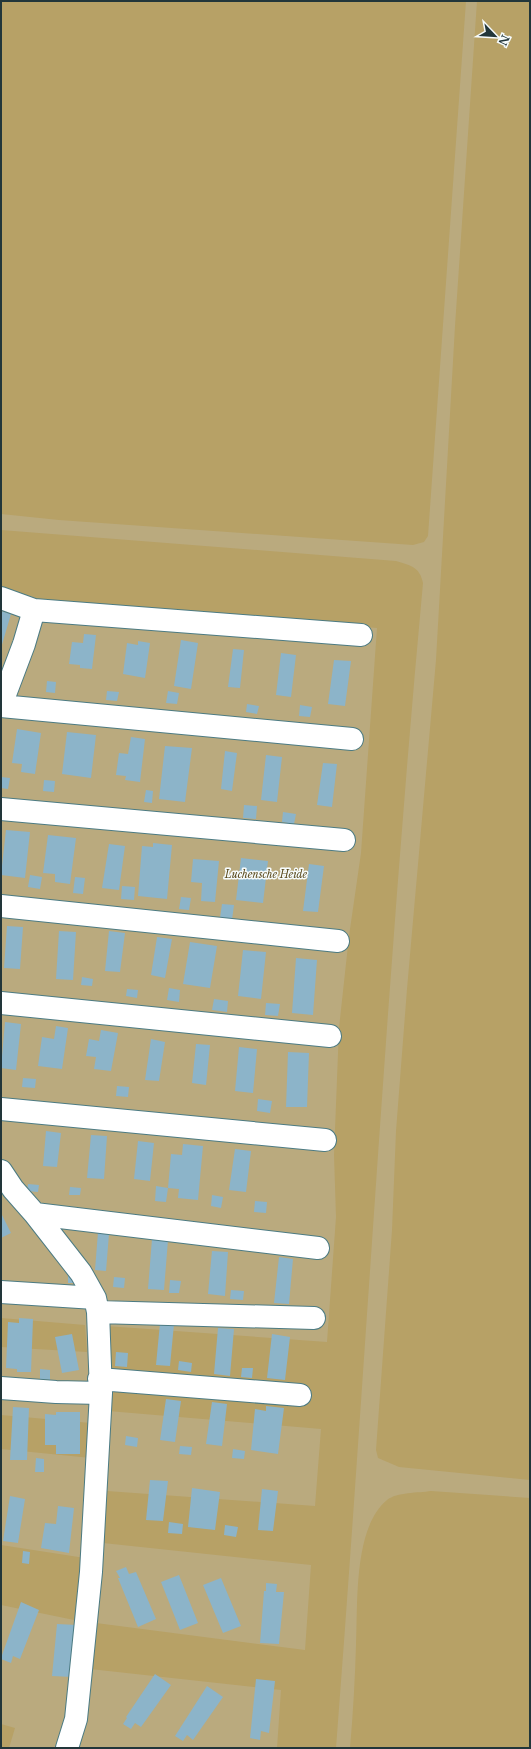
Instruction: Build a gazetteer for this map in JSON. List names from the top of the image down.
{
  "parks": ["Luchensche Heide"],
  "north": "bottom right"
}
